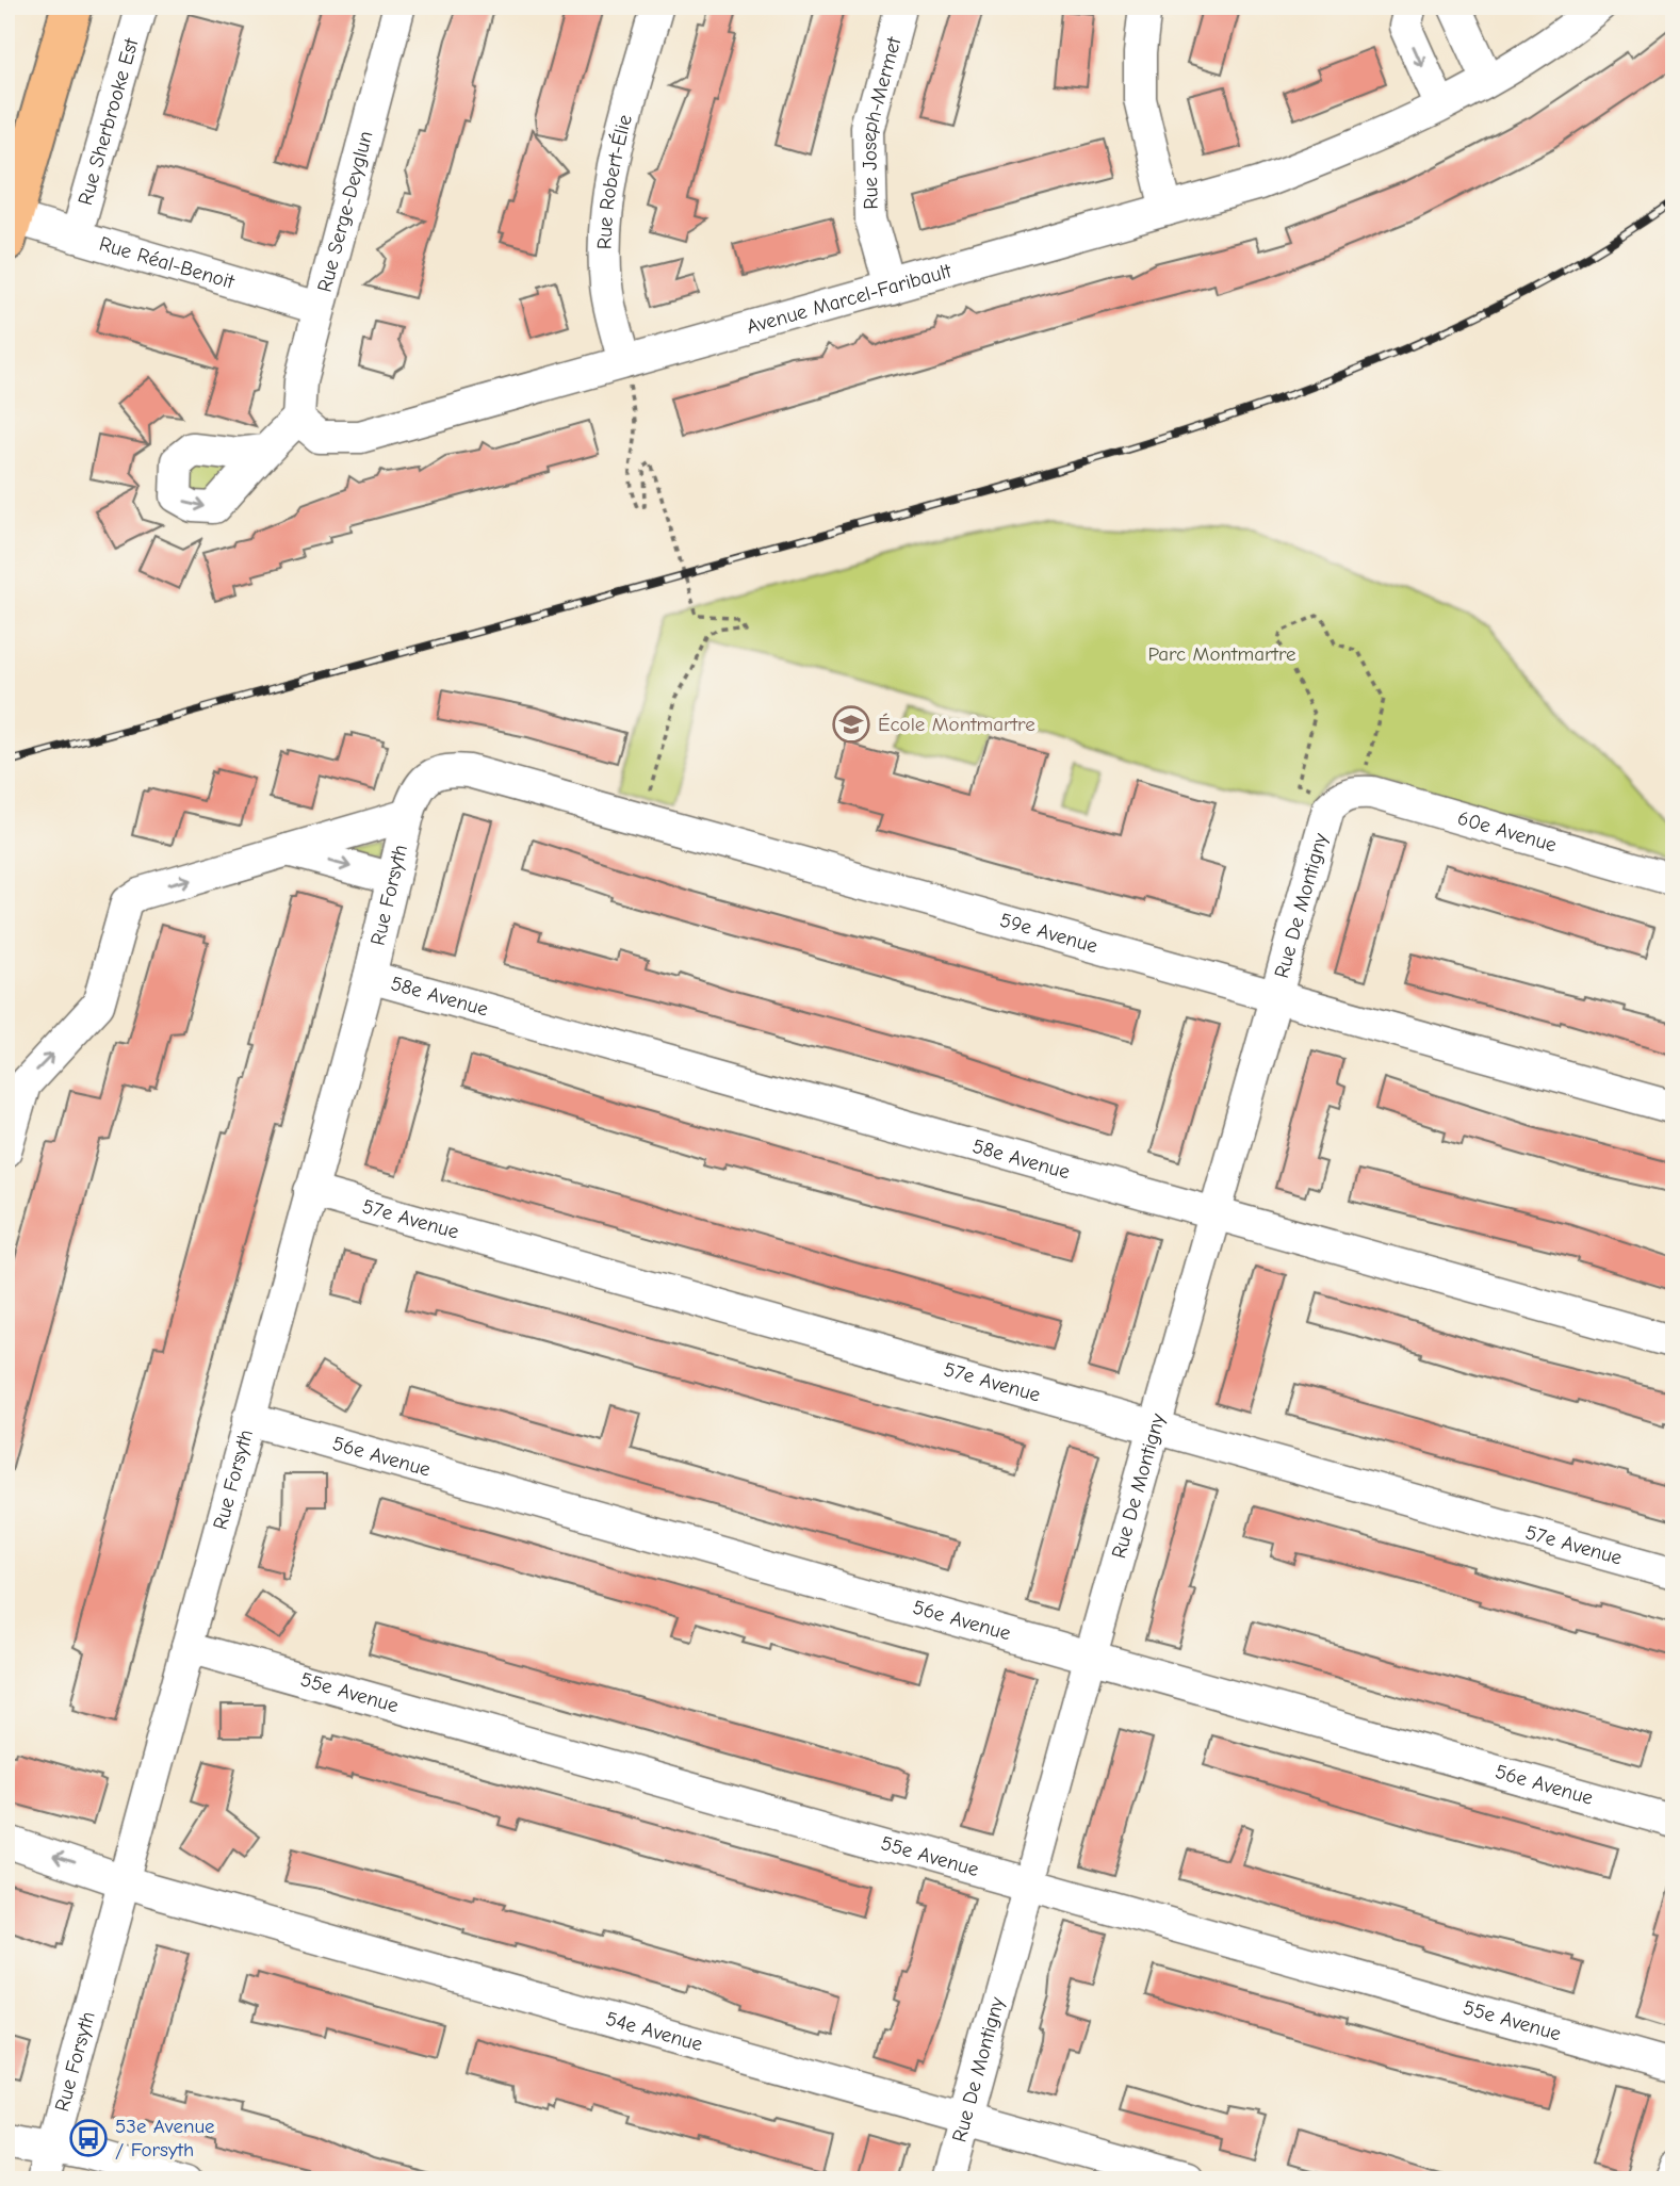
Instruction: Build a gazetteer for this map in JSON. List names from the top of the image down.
{
  "streets": {
    "street": [
      "Rue Sherbrooke Est",
      "Rue Joseph-Mermet",
      "Rue Robert-Élie",
      "Rue Serge-Deyglun",
      "Rue Réal-Benoit",
      "Avenue Marcel-Faribault",
      "60e Avenue",
      "Rue Forsyth",
      "Rue De Montigny",
      "59e Avenue",
      "58e Avenue",
      "57e Avenue",
      "56e Avenue",
      "55e Avenue",
      "54e Avenue"
    ]
  },
  "crossings": [
    ["Rue Sherbrooke Est", "Rue Réal-Benoit"],
    ["Rue Joseph-Mermet", "Avenue Marcel-Faribault"],
    ["Rue Robert-Élie", "Avenue Marcel-Faribault"],
    ["Rue Serge-Deyglun", "Rue Réal-Benoit"],
    ["Rue Serge-Deyglun", "Avenue Marcel-Faribault"],
    ["60e Avenue", "Rue De Montigny"],
    ["Rue Forsyth", "59e Avenue"],
    ["Rue Forsyth", "58e Avenue"],
    ["Rue Forsyth", "57e Avenue"],
    ["Rue Forsyth", "56e Avenue"],
    ["Rue Forsyth", "55e Avenue"],
    ["Rue Forsyth", "54e Avenue"],
    ["Rue De Montigny", "59e Avenue"],
    ["Rue De Montigny", "58e Avenue"],
    ["Rue De Montigny", "57e Avenue"],
    ["Rue De Montigny", "56e Avenue"],
    ["Rue De Montigny", "55e Avenue"],
    ["Rue De Montigny", "54e Avenue"]
  ],
  "parks": ["Parc Montmartre"],
  "places": {
    "school or university": ["École Montmartre"],
    "bus stop": ["53e Avenue / Forsyth"]
  }
}
